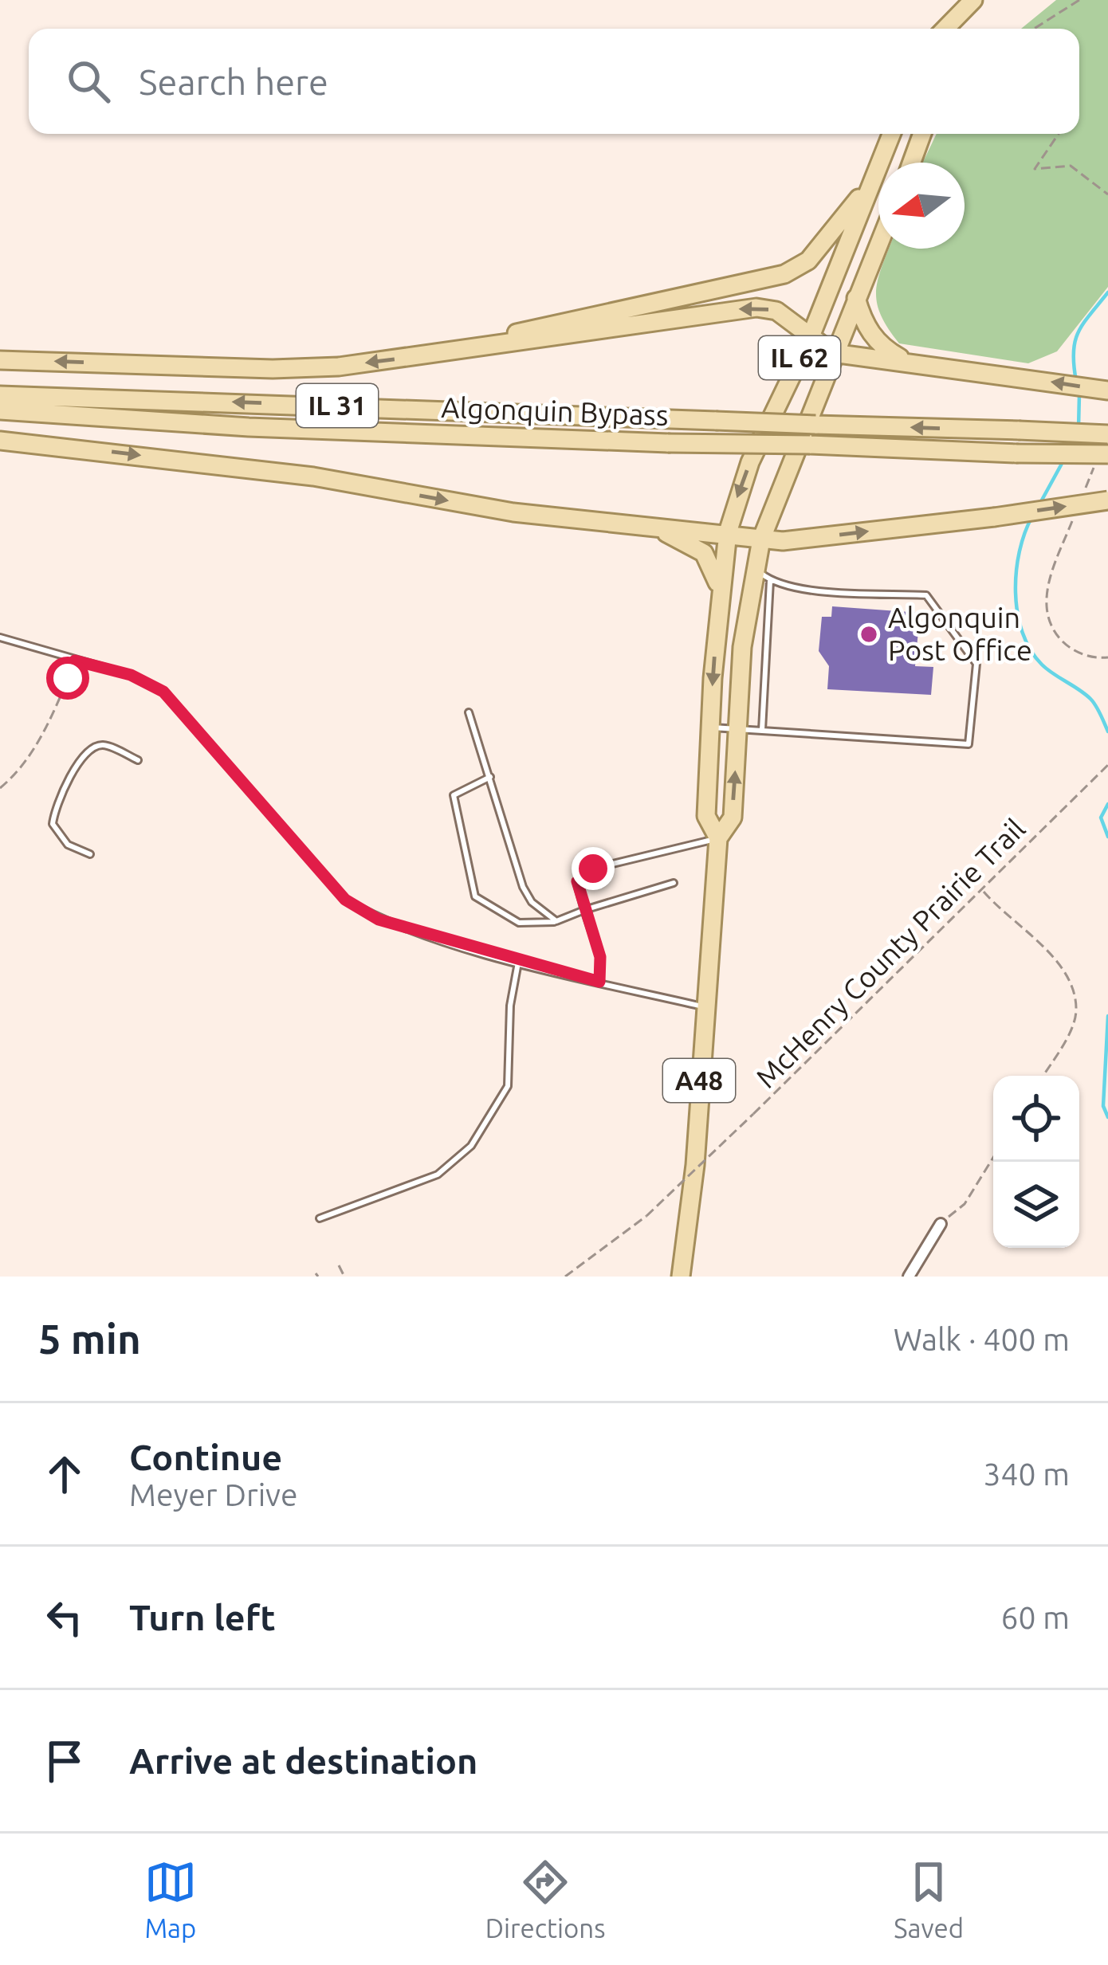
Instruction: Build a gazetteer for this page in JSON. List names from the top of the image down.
{
  "streets": {
    "main road": [
      "IL 62",
      "IL 31",
      "Algonquin Bypass",
      "A48"
    ],
    "path": ["McHenry County Prairie Trail"]
  },
  "crossings": [
    ["IL 62", "A48"]
  ],
  "places": ["Algonquin Post Office"],
  "north": "left",
  "page": {
    "search": "Search here",
    "heading": ["5 min", "Walk · 400 m"],
    "list": [
      ["Continue", "Meyer Drive", "340 m"],
      ["Turn left", "60 m"],
      "Arrive at destination"
    ],
    "nav": ["Map", "Directions", "Saved"]
  }
}
